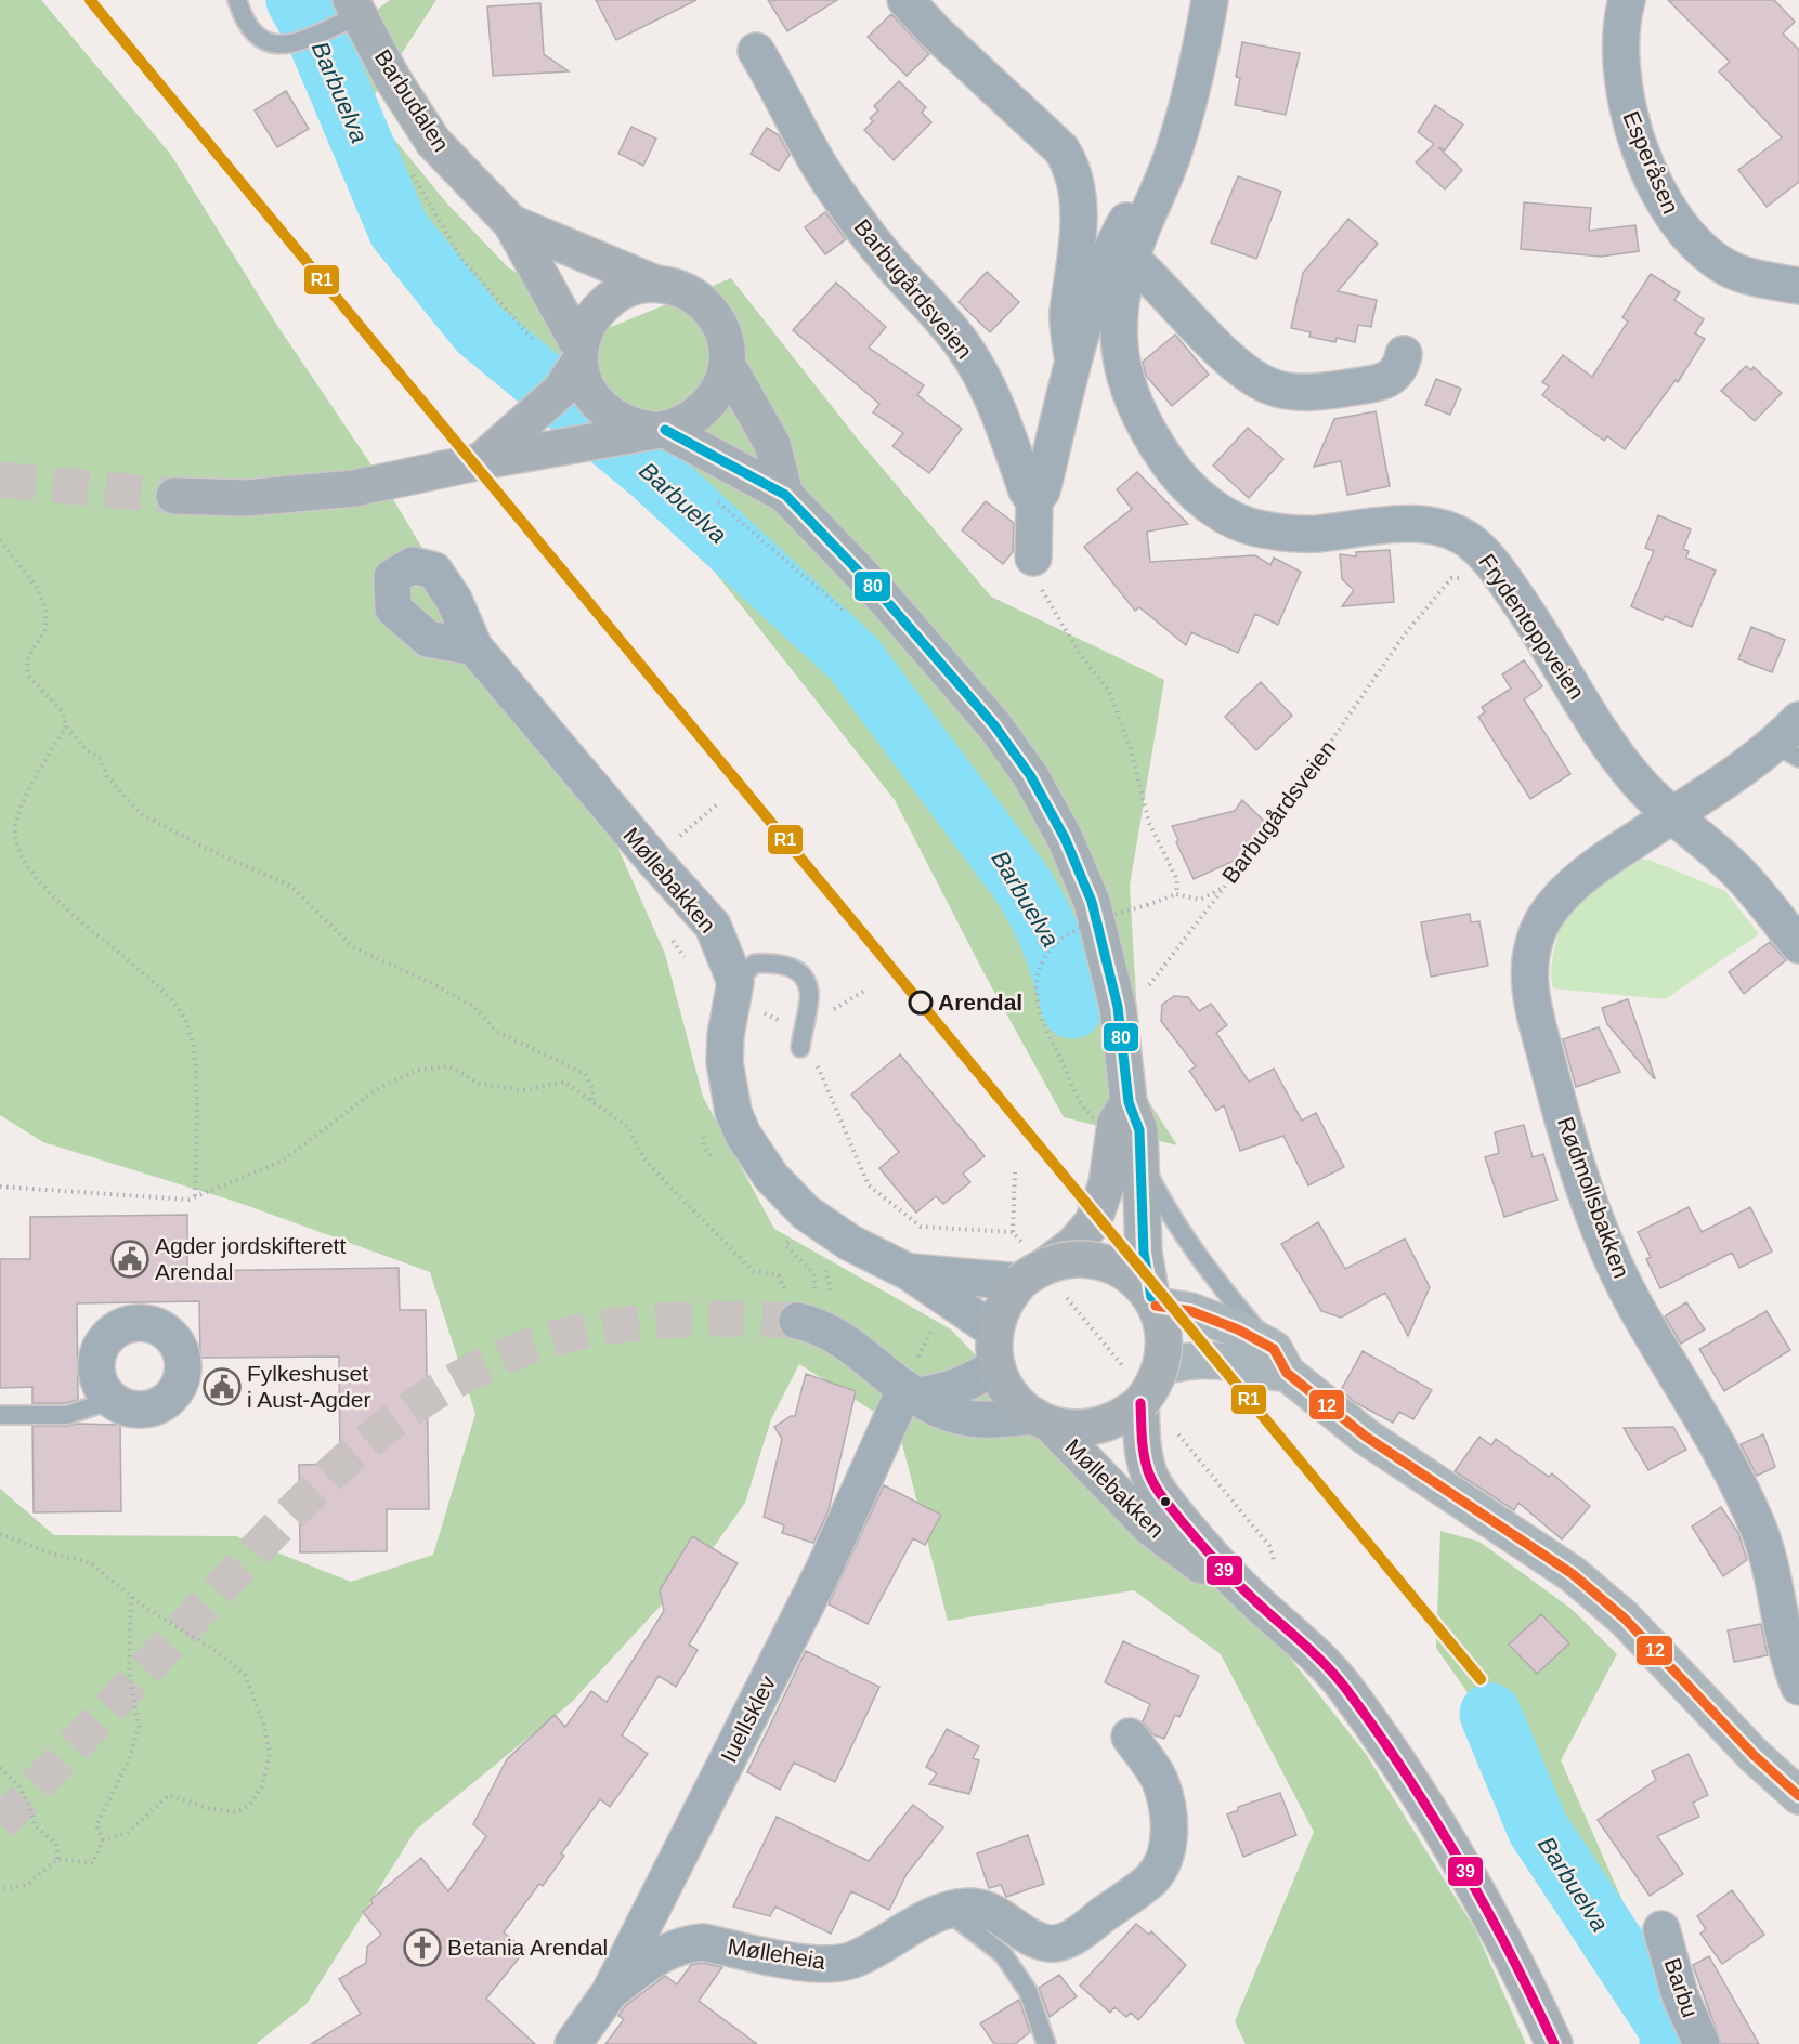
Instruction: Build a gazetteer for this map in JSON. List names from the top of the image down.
{
  "streets": {
    "main road": ["Barbudalen", "Møllebakken"],
    "street": [
      "Esperåsen",
      "Barbugårdsveien",
      "Frydentoppveien",
      "Rødmollsbakken",
      "Iuellsklev",
      "Mølleheia",
      "Barbu"
    ]
  },
  "crossings": [
    ["Frydentoppveien", "Rødmollsbakken"],
    ["Iuellsklev", "Mølleheia"]
  ],
  "water": ["Barbuelva"],
  "places": {
    "other": ["Arendal"],
    "public building": ["Agder jordskifterett Arendal", "Fylkeshuset i Aust-Agder"],
    "church": ["Betania Arendal"]
  },
  "lines": [
    "transit line R1",
    "transit line 80",
    "transit line 12",
    "transit line 39"
  ]
}
